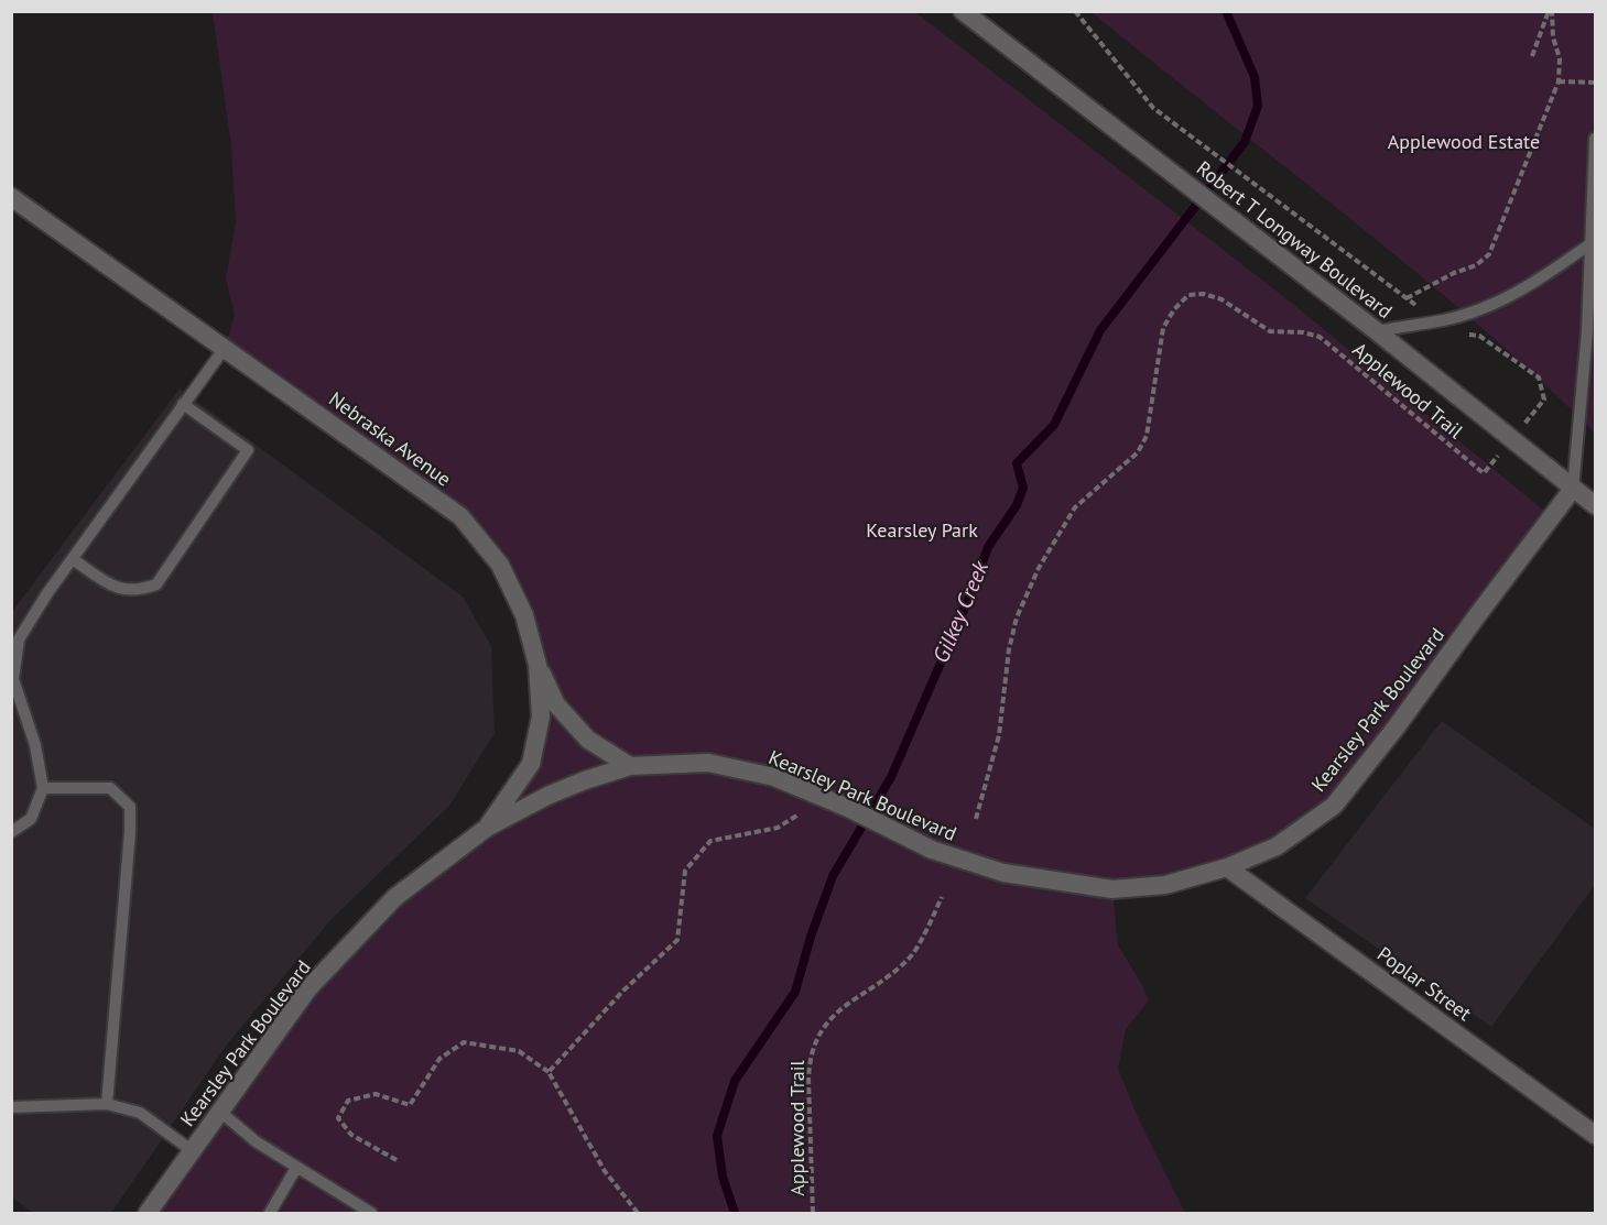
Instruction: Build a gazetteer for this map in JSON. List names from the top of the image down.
{
  "streets": {
    "street": [
      "Robert T Longway Boulevard",
      "Nebraska Avenue",
      "Kearsley Park Boulevard",
      "Poplar Street"
    ],
    "path": ["Applewood Trail"]
  },
  "crossings": [
    ["Robert T Longway Boulevard", "Applewood Trail"],
    ["Robert T Longway Boulevard", "Kearsley Park Boulevard"],
    ["Nebraska Avenue", "Kearsley Park Boulevard"],
    ["Kearsley Park Boulevard", "Poplar Street"]
  ],
  "water": ["Gilkey Creek"],
  "parks": ["Applewood Estate", "Kearsley Park"]
}
